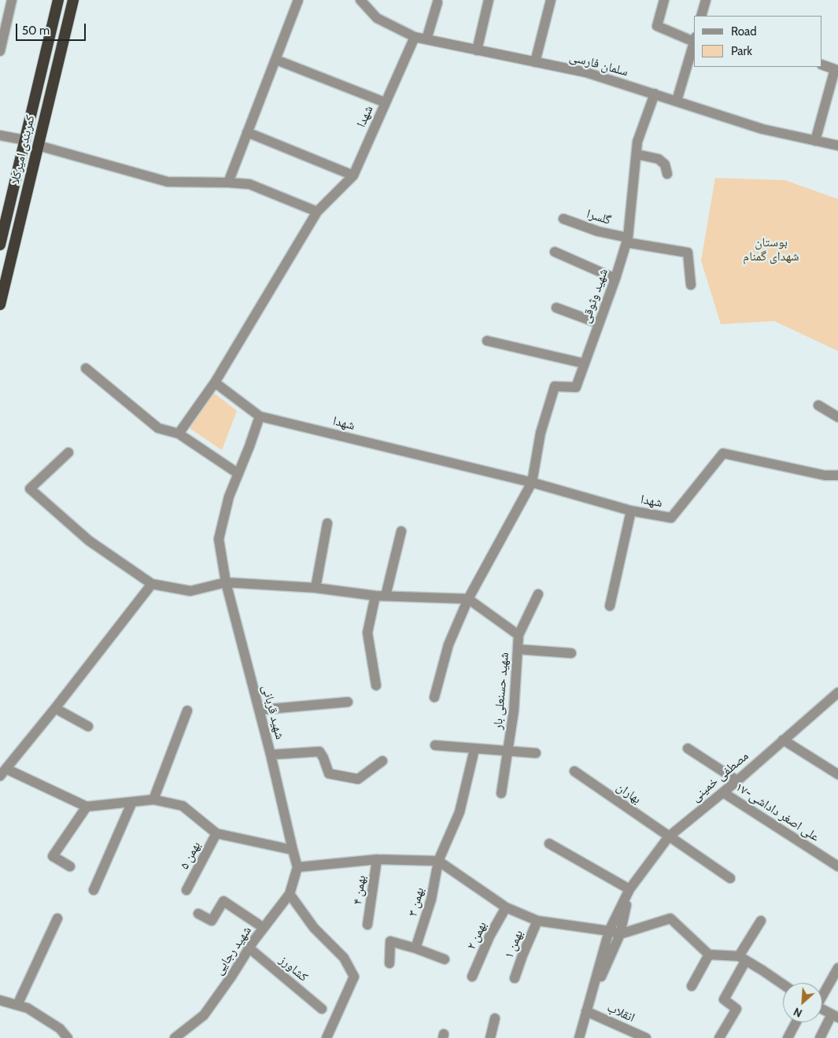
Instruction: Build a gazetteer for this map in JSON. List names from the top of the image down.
{
  "streets": {
    "highway": ["کمربندی امیرکلا"],
    "street": [
      "سلمان فارسی",
      "شهدا",
      "گلسرا",
      "شهید وثوقی",
      "شهید حسنعلی بار",
      "شهید قربانی",
      "مصطفی خمینی",
      "بهاران",
      "علی اصغر داداشی-۱۷",
      "بهمن ۵",
      "بهمن ۴",
      "بهمن ۳",
      "بهمن ۲",
      "بهمن ۱",
      "شهید رجایی",
      "کشاورز",
      "انقلاب"
    ]
  },
  "crossings": [
    ["سلمان فارسی", "شهدا"],
    ["سلمان فارسی", "شهید وثوقی"],
    ["شهدا", "شهید وثوقی"],
    ["شهدا", "شهید قربانی"],
    ["گلسرا", "شهید وثوقی"],
    ["شهید قربانی", "شهید رجایی"],
    ["مصطفی خمینی", "بهاران"],
    ["مصطفی خمینی", "علی اصغر داداشی-۱۷"],
    ["مصطفی خمینی", "انقلاب"],
    ["شهید رجایی", "کشاورز"]
  ],
  "parks": ["بوستان شهدای گمنام"],
  "legend": ["Road", "Park"],
  "scale_bar": "50 m",
  "north": "bottom left"
}
